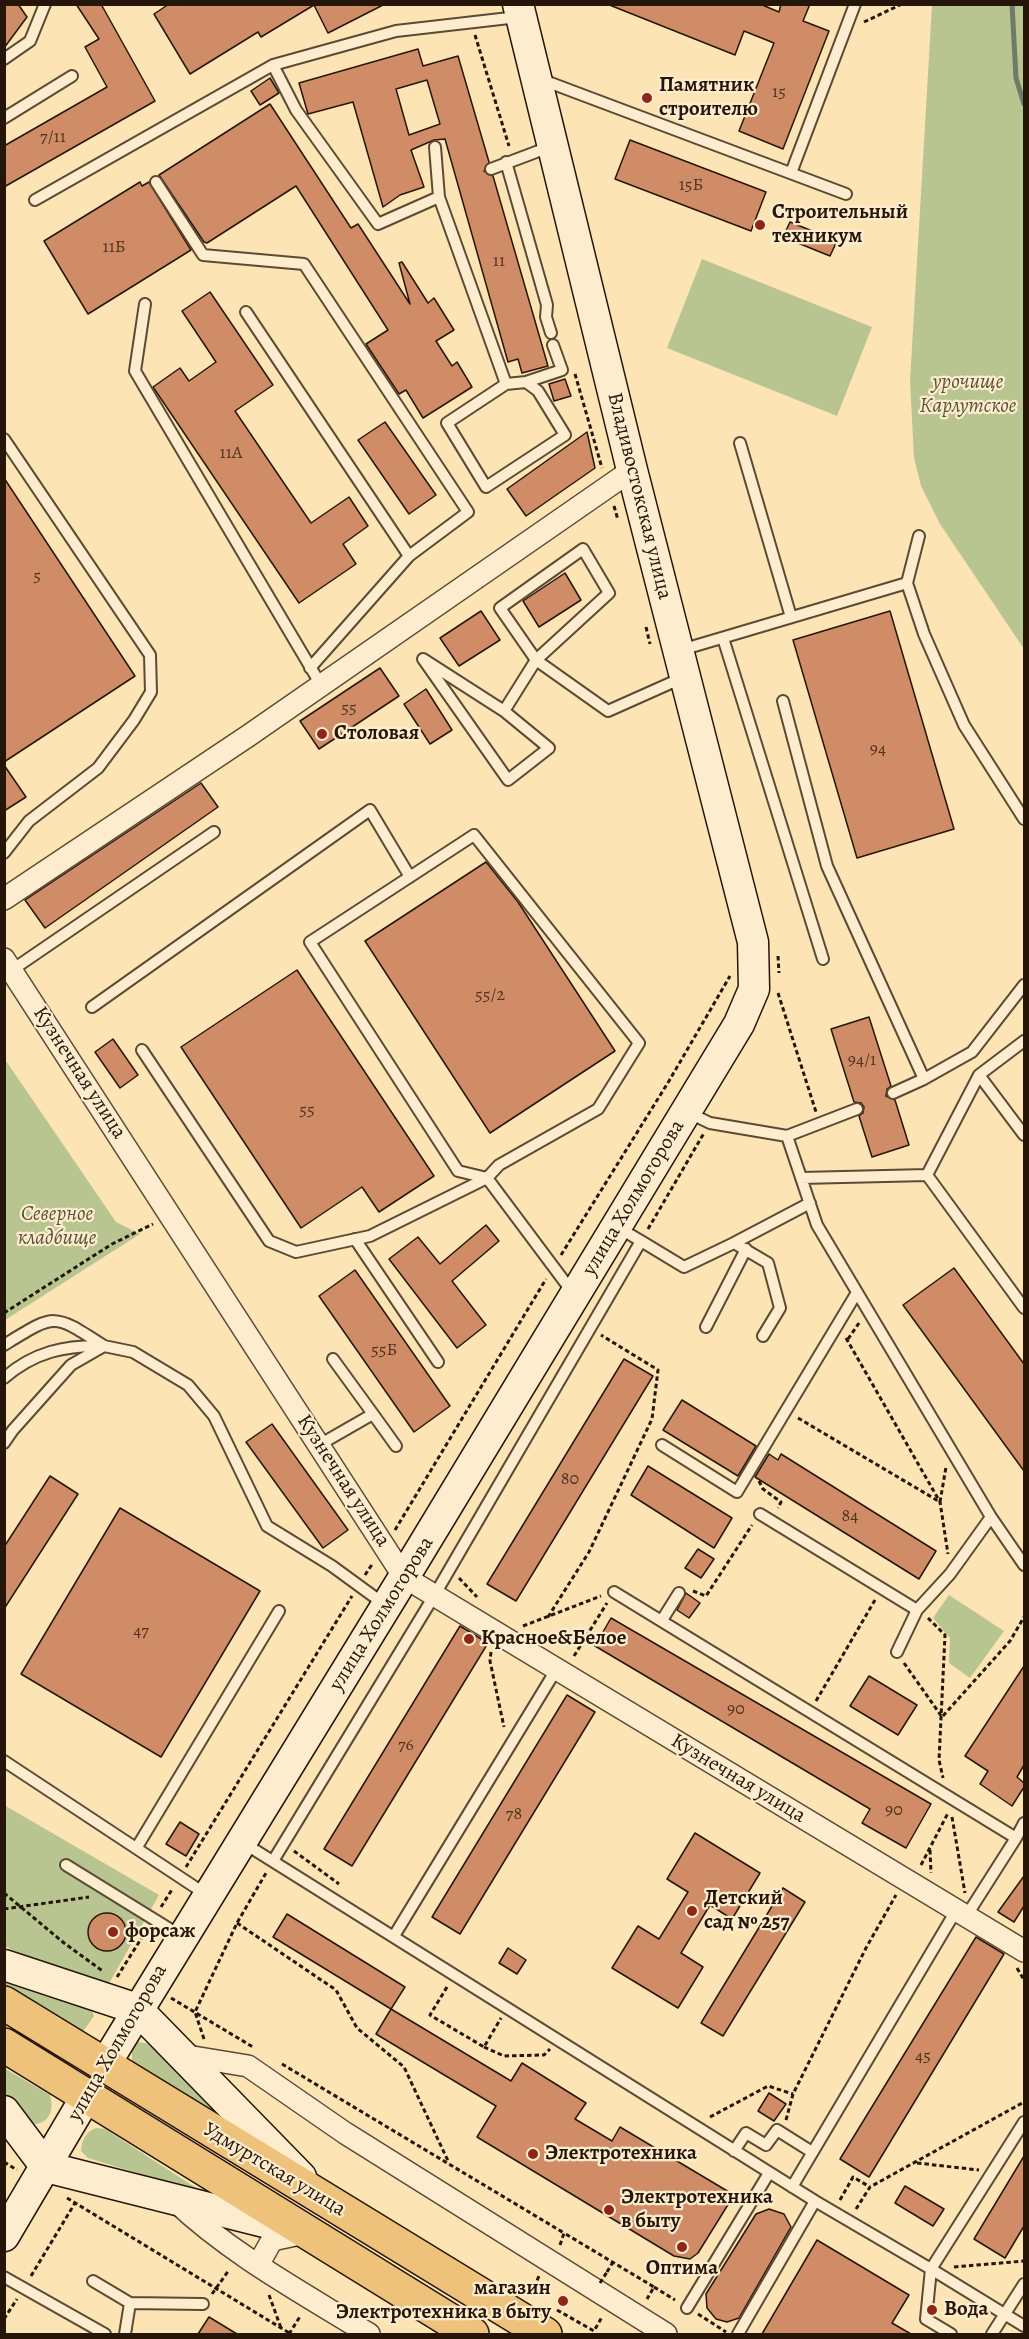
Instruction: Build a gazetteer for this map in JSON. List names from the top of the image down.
{
  "streets": {
    "main road": ["улица Холмогорова", "Удмуртская улица"],
    "street": ["Владивостокская улица", "Кузнечная улица"]
  },
  "crossings": [
    ["Владивостокская улица", "улица Холмогорова"],
    ["Кузнечная улица", "улица Холмогорова"],
    ["улица Холмогорова", "Удмуртская улица"]
  ],
  "parks": ["урочище Карлутское", "Северное кладбище"],
  "places": [
    "Памятник строителю",
    "Строительный техникум",
    "Столовая",
    "Красное&Белое",
    "Детский сад № 257",
    "форсаж",
    "Электротехника",
    "Электротехника в быту",
    "Оптима",
    "магазин Электротехника в быту",
    "Вода"
  ],
  "house_numbers": [
    "15",
    "7/11",
    "15Б",
    "11Б",
    "11",
    "11А",
    "5",
    "55",
    "94",
    "55/2",
    "94/1",
    "55",
    "55Б",
    "80",
    "84",
    "47",
    "90",
    "76",
    "90",
    "78",
    "45"
  ]
}
